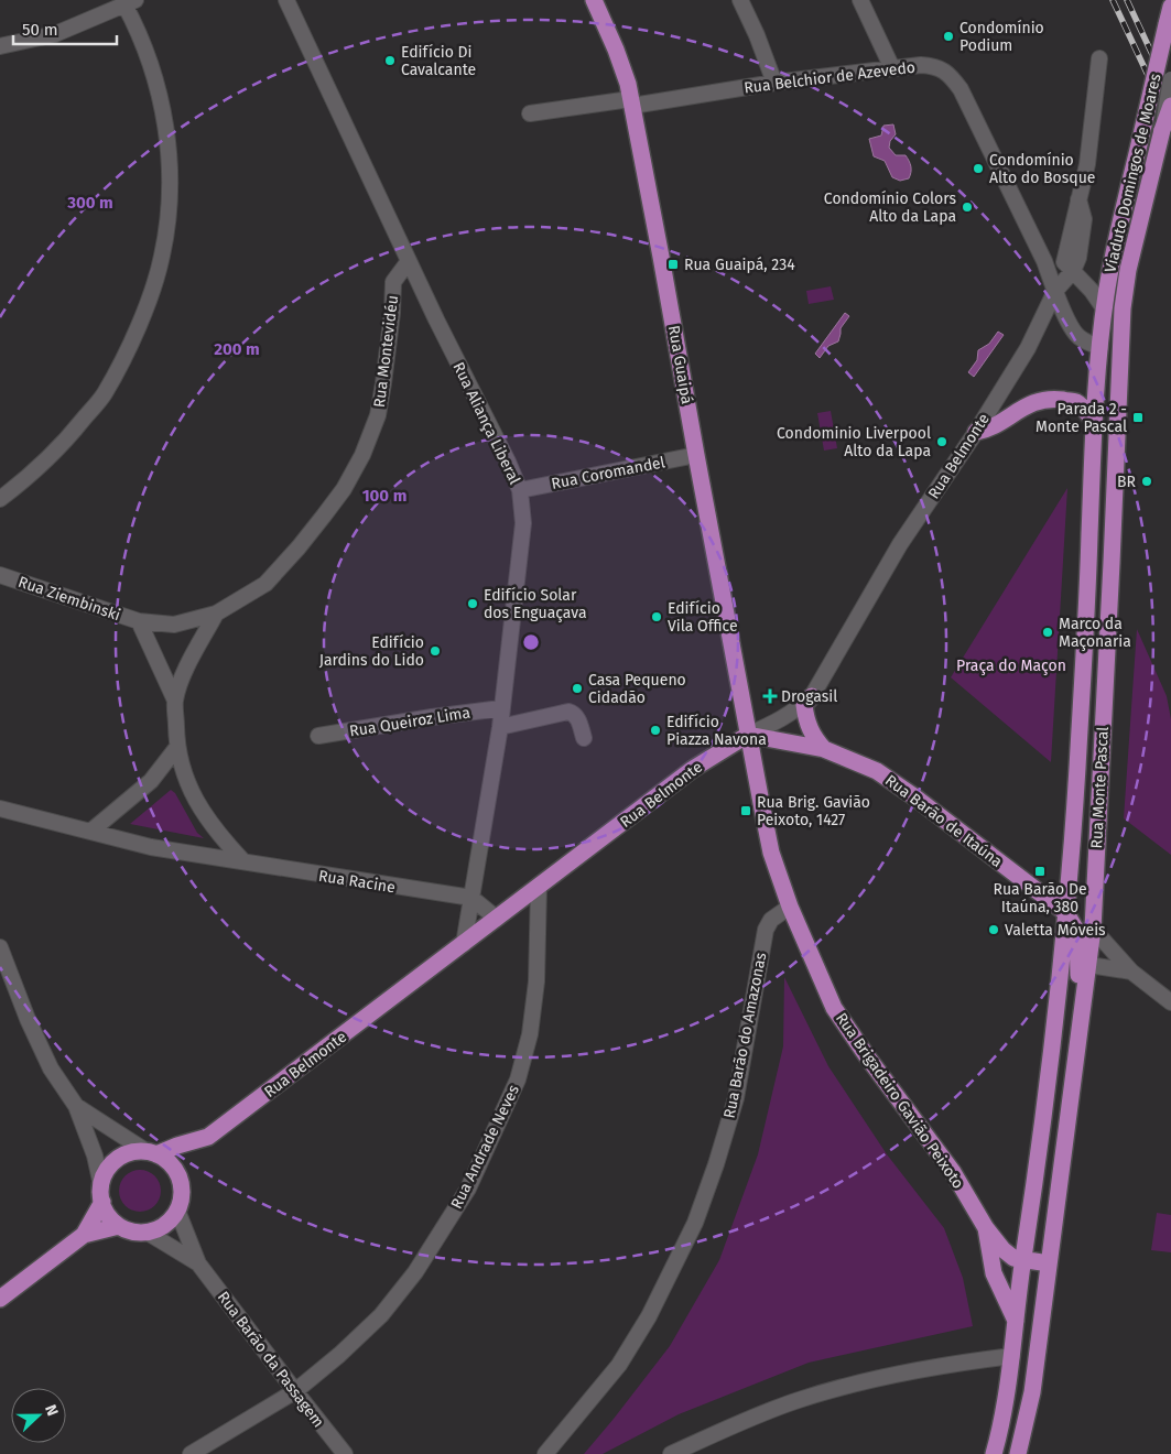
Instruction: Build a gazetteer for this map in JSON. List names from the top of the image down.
{
  "streets": {
    "main road": [
      "Viaduto Domingos de Moares",
      "Rua Guaipá",
      "Rua Belmonte",
      "Rua Monte Pascal",
      "Rua Barão de Itaúna",
      "Rua Brigadeiro Gavião Peixoto"
    ],
    "street": [
      "Rua Belchior de Azevedo",
      "Rua Montevidéu",
      "Rua Aliança Liberal",
      "Rua Coromandel",
      "Rua Ziembinski",
      "Rua Queiroz Lima",
      "Rua Racine",
      "Rua Barão do Amazonas",
      "Rua Andrade Neves",
      "Rua Barão da Passagem"
    ]
  },
  "crossings": [
    ["Rua Belchior de Azevedo", "Rua Guaipá"],
    ["Rua Belchior de Azevedo", "Rua Belmonte"],
    ["Rua Belchior de Azevedo", "Rua Monte Pascal"],
    ["Viaduto Domingos de Moares", "Rua Monte Pascal"],
    ["Rua Montevidéu", "Rua Aliança Liberal"],
    ["Rua Montevidéu", "Rua Ziembinski"],
    ["Rua Guaipá", "Rua Belmonte"],
    ["Rua Guaipá", "Rua Coromandel"],
    ["Rua Guaipá", "Rua Barão de Itaúna"],
    ["Rua Guaipá", "Rua Brigadeiro Gavião Peixoto"],
    ["Rua Aliança Liberal", "Rua Belmonte"],
    ["Rua Aliança Liberal", "Rua Coromandel"],
    ["Rua Aliança Liberal", "Rua Queiroz Lima"],
    ["Rua Aliança Liberal", "Rua Racine"],
    ["Rua Belmonte", "Rua Barão de Itaúna"],
    ["Rua Belmonte", "Rua Brigadeiro Gavião Peixoto"],
    ["Rua Belmonte", "Rua Andrade Neves"],
    ["Rua Belmonte", "Rua Barão da Passagem"],
    ["Rua Monte Pascal", "Rua Barão de Itaúna"],
    ["Rua Monte Pascal", "Rua Brigadeiro Gavião Peixoto"],
    ["Rua Barão de Itaúna", "Rua Brigadeiro Gavião Peixoto"],
    ["Rua Barão do Amazonas", "Rua Brigadeiro Gavião Peixoto"],
    ["Rua Andrade Neves", "Rua Barão da Passagem"]
  ],
  "parks": ["Praça do Maçon"],
  "places": {
    "other": [
      "Condomínio Podium",
      "Edifício Di Cavalcante",
      "Condomínio Alto do Bosque",
      "Condomínio Colors Alto da Lapa",
      "Condominio Liverpool Alto da Lapa",
      "BR",
      "Edifício Solar dos Enguaçava",
      "Edifício Vila Office",
      "Marco da Maçonaria",
      "Edifício Jardins do Lido",
      "Casa Pequeno Cidadão",
      "Edifício Piazza Navona",
      "Valetta Móveis"
    ],
    "transit": [
      "Rua Guaipá, 234",
      "Parada 2 - Monte Pascal",
      "Rua Brig. Gavião Peixoto, 1427",
      "Rua Barão De Itaúna, 380"
    ],
    "health": ["Drogasil"]
  },
  "scale_bar": "50 m",
  "north": "right",
  "rings": ["300 m", "200 m", "100 m"]
}
